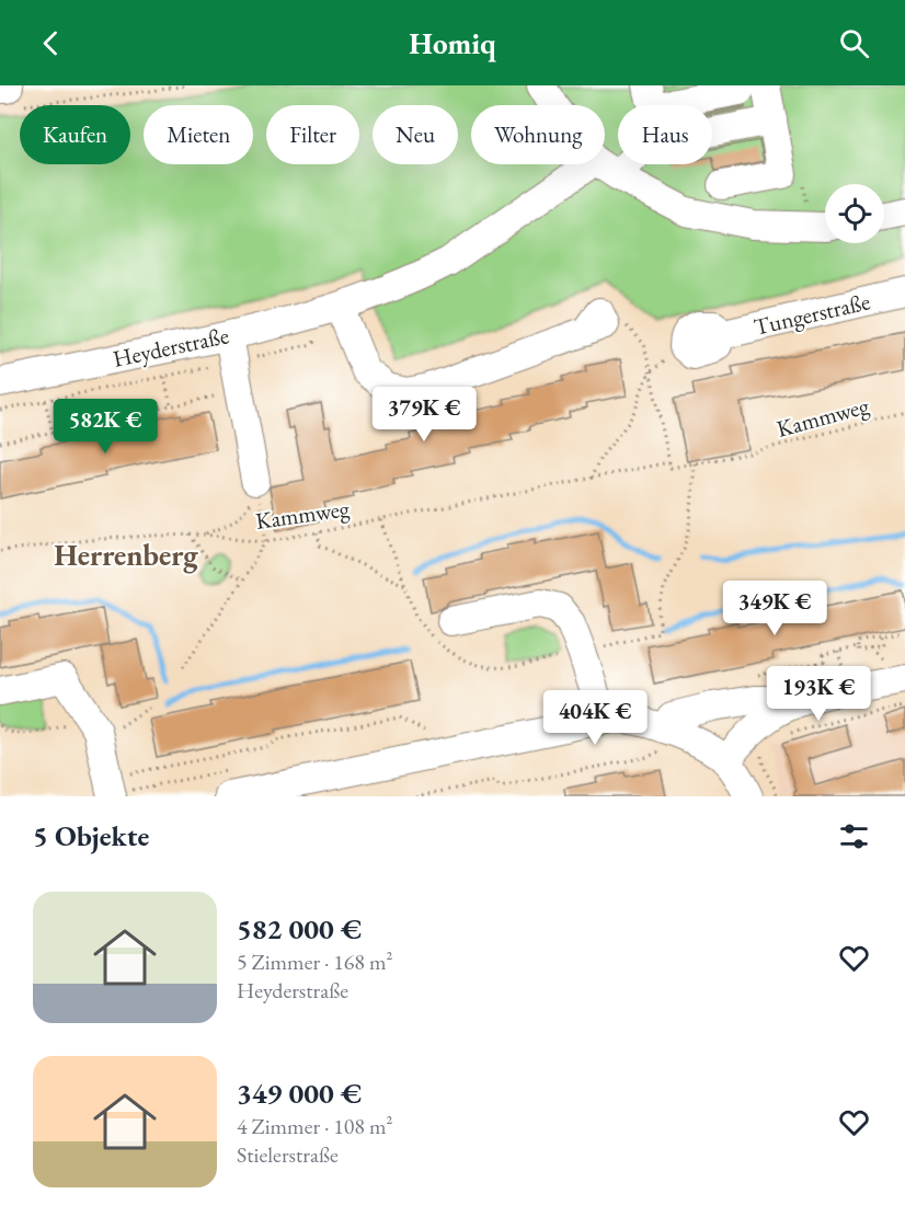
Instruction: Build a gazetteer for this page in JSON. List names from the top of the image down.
{
  "streets": {
    "street": ["Tungerstraße", "Heyderstraße"],
    "path": ["Kammweg"]
  },
  "districts": ["Herrenberg"],
  "page": {
    "header": "Homiq",
    "chip": [
      "Kaufen",
      "Mieten",
      "Filter",
      "Neu",
      "Wohnung",
      "Haus"
    ],
    "price": [
      "379K €",
      "582K €",
      "349K €",
      "193K €",
      "404K €"
    ],
    "heading": "5 Objekte",
    "list": [
      {
        "name": "582 000 €",
        "note": "5 Zimmer · 168 m² · Heyderstraße"
      },
      {
        "name": "349 000 €",
        "note": "4 Zimmer · 108 m² · Stielerstraße"
      }
    ]
  }
}
